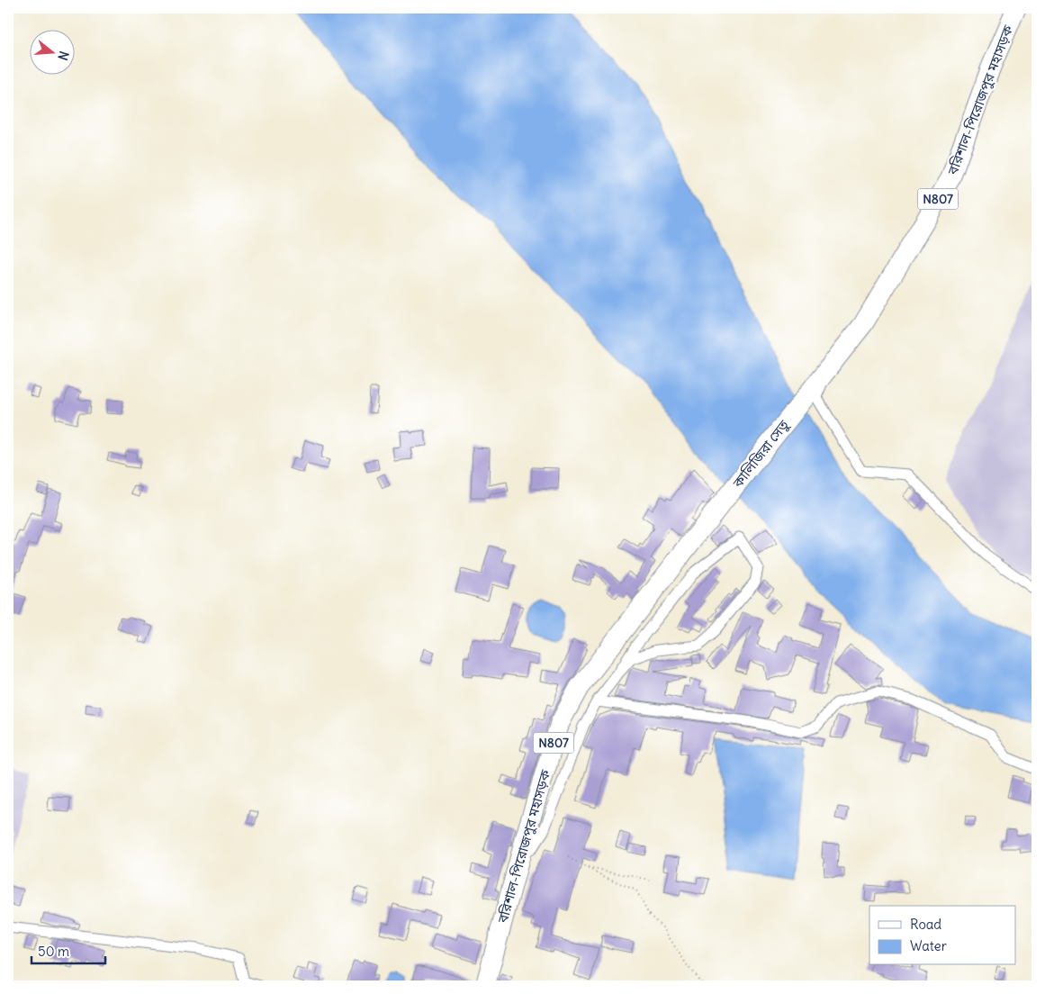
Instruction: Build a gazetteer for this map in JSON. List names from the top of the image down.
{
  "streets": {
    "highway": ["বরিশাল-পিরোজপুর মহাসড়ক", "N807", "কালিজিরা সেতু"]
  },
  "crossings": [
    ["বরিশাল-পিরোজপুর মহাসড়ক", "কালিজিরা সেতু"]
  ],
  "legend": ["Road", "Water"],
  "scale_bar": "50 m",
  "north": "right"
}
